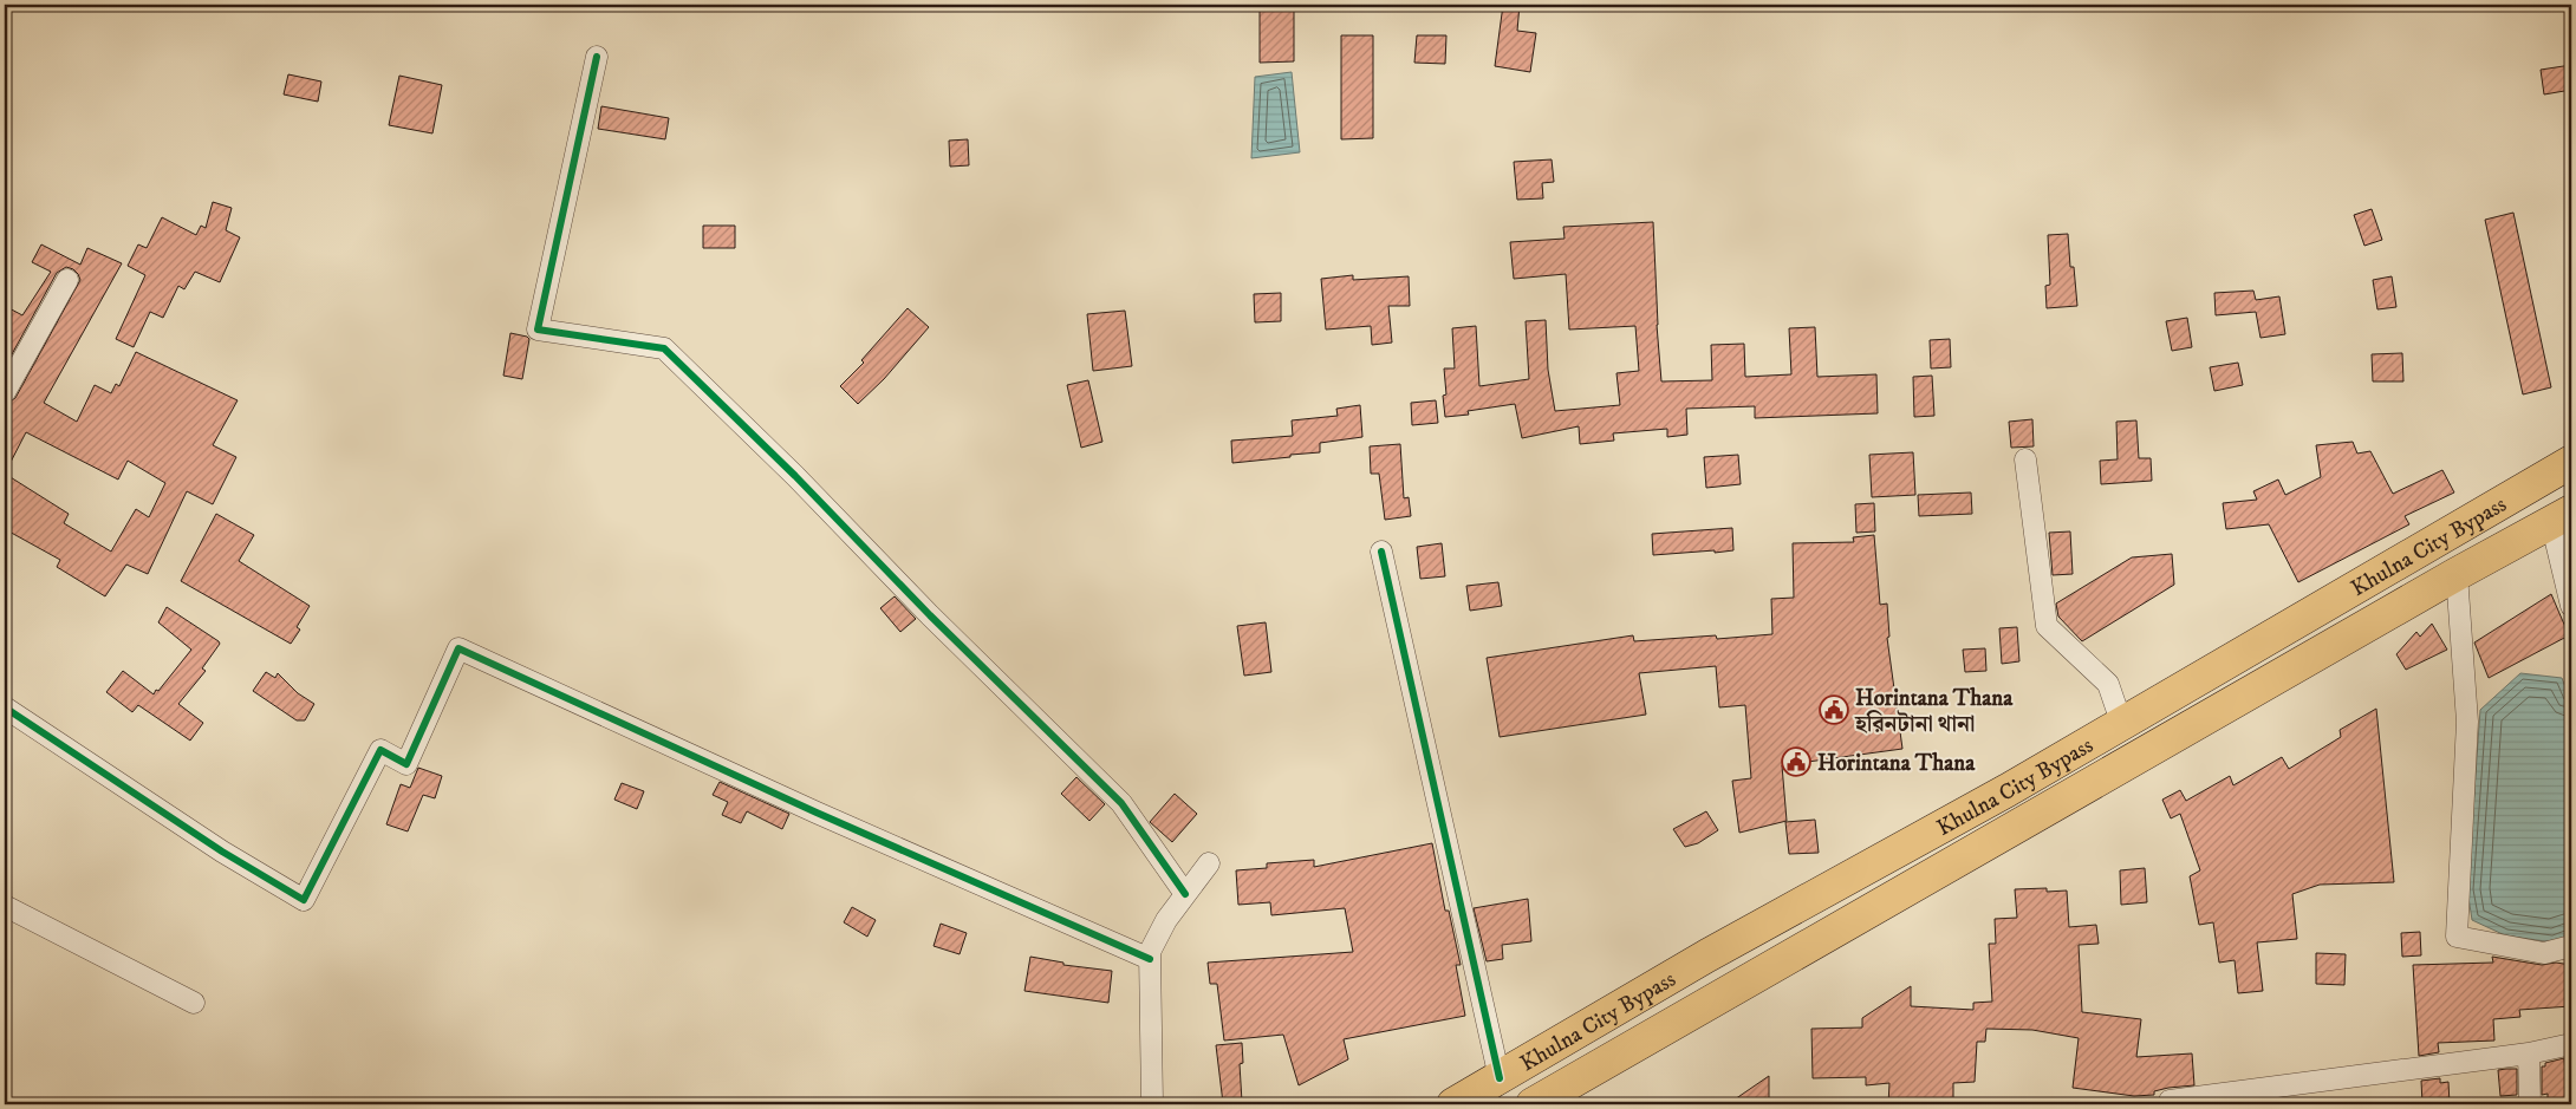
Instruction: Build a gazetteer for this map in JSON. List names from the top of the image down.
{
  "streets": {
    "highway": ["Khulna City Bypass"]
  },
  "places": {
    "public building": ["Horintana Thana হরিনটানা থানা", "Horintana Thana"]
  }
}
